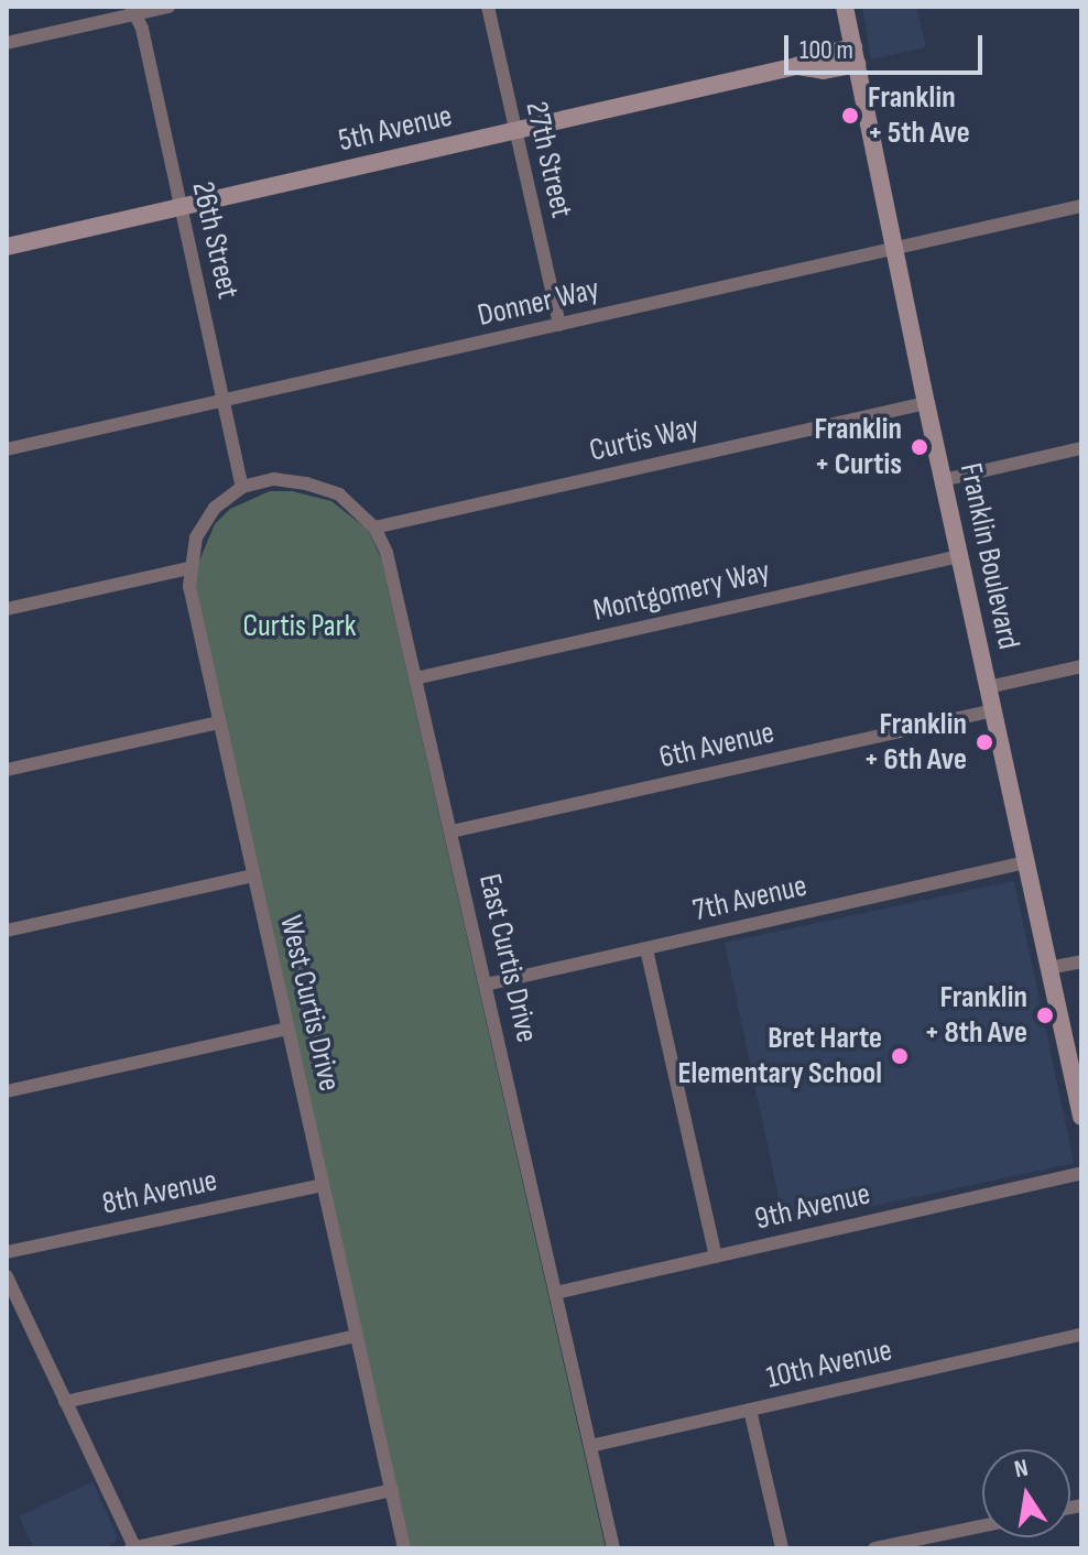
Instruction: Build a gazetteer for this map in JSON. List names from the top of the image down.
{
  "streets": {
    "main road": ["5th Avenue", "Franklin Boulevard"],
    "street": [
      "27th Street",
      "26th Street",
      "Donner Way",
      "Curtis Way",
      "Montgomery Way",
      "6th Avenue",
      "7th Avenue",
      "East Curtis Drive",
      "West Curtis Drive",
      "8th Avenue",
      "9th Avenue",
      "10th Avenue"
    ]
  },
  "crossings": [
    ["5th Avenue", "27th Street"],
    ["5th Avenue", "26th Street"],
    ["5th Avenue", "Franklin Boulevard"],
    ["27th Street", "Donner Way"],
    ["26th Street", "Donner Way"],
    ["26th Street", "East Curtis Drive"],
    ["26th Street", "West Curtis Drive"],
    ["Donner Way", "Franklin Boulevard"],
    ["Curtis Way", "Franklin Boulevard"],
    ["Curtis Way", "East Curtis Drive"],
    ["Franklin Boulevard", "Montgomery Way"],
    ["Franklin Boulevard", "6th Avenue"],
    ["Franklin Boulevard", "7th Avenue"],
    ["Montgomery Way", "East Curtis Drive"],
    ["6th Avenue", "East Curtis Drive"],
    ["7th Avenue", "East Curtis Drive"],
    ["East Curtis Drive", "West Curtis Drive"],
    ["East Curtis Drive", "9th Avenue"],
    ["East Curtis Drive", "10th Avenue"],
    ["West Curtis Drive", "8th Avenue"]
  ],
  "parks": ["Curtis Park"],
  "places": [
    "Franklin + 5th Ave",
    "Franklin + Curtis",
    "Franklin + 6th Ave",
    "Franklin + 8th Ave",
    "Bret Harte Elementary School"
  ],
  "scale_bar": "100 m",
  "north": "top"
}
